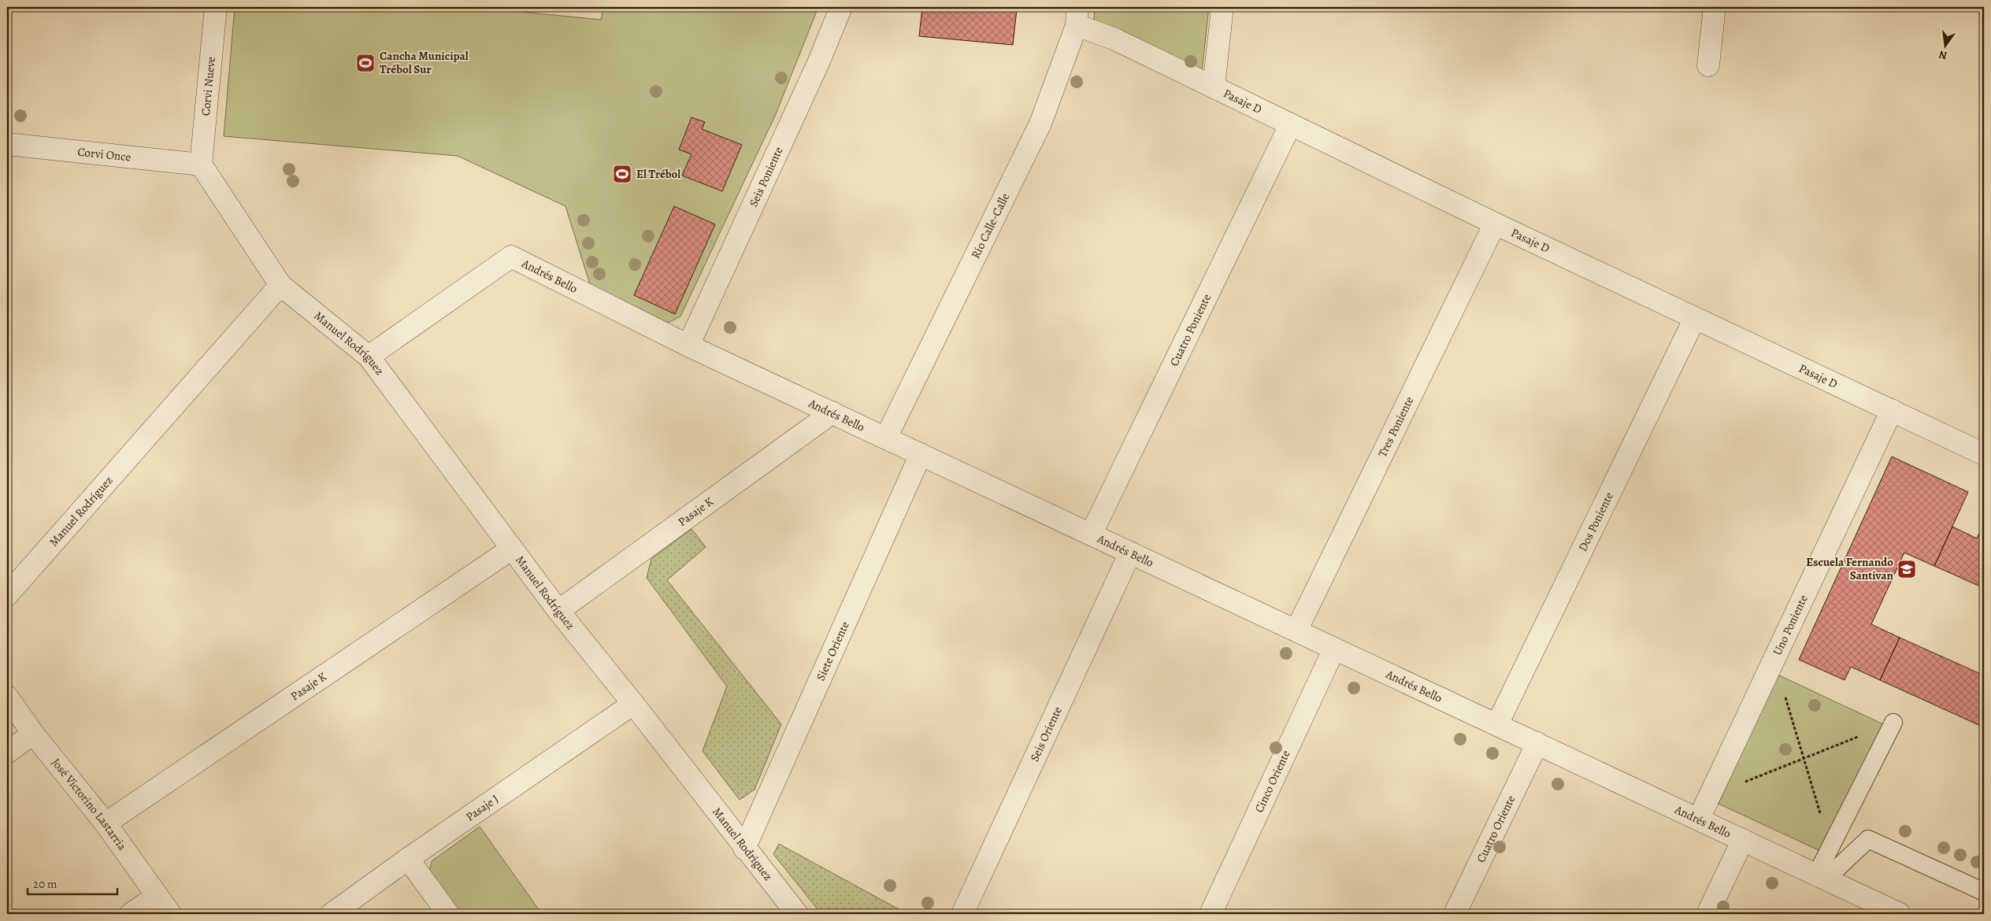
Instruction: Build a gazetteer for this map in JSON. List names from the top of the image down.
{
  "streets": {
    "street": [
      "Corvi Nueve",
      "Pasaje D",
      "Corvi Once",
      "Seis Poniente",
      "Río Calle-Calle",
      "Andrés Bello",
      "Cuatro Poniente",
      "Manuel Rodríguez",
      "Tres Poniente",
      "Pasaje K",
      "Dos Poniente",
      "Uno Poniente",
      "Siete Oriente",
      "Seis Oriente",
      "Cinco Oriente",
      "José Victorino Lastarria",
      "Pasaje J",
      "Cuatro Oriente"
    ]
  },
  "crossings": [
    ["Corvi Nueve", "Corvi Once"],
    ["Corvi Nueve", "Manuel Rodríguez"],
    ["Pasaje D", "Río Calle-Calle"],
    ["Pasaje D", "Cuatro Poniente"],
    ["Pasaje D", "Tres Poniente"],
    ["Pasaje D", "Dos Poniente"],
    ["Pasaje D", "Uno Poniente"],
    ["Corvi Once", "Manuel Rodríguez"],
    ["Seis Poniente", "Andrés Bello"],
    ["Río Calle-Calle", "Andrés Bello"],
    ["Andrés Bello", "Cuatro Poniente"],
    ["Andrés Bello", "Manuel Rodríguez"],
    ["Andrés Bello", "Tres Poniente"],
    ["Andrés Bello", "Pasaje K"],
    ["Andrés Bello", "Dos Poniente"],
    ["Andrés Bello", "Uno Poniente"],
    ["Andrés Bello", "Siete Oriente"],
    ["Andrés Bello", "Seis Oriente"],
    ["Andrés Bello", "Cinco Oriente"],
    ["Andrés Bello", "Cuatro Oriente"],
    ["Manuel Rodríguez", "Pasaje K"],
    ["Manuel Rodríguez", "Siete Oriente"],
    ["Manuel Rodríguez", "Pasaje J"],
    ["Pasaje K", "José Victorino Lastarria"]
  ],
  "places": {
    "sports": ["Cancha Municipal Trébol Sur", "El Trébol"],
    "school or university": ["Escuela Fernando Santivan"]
  },
  "scale_bar": "20 m",
  "north": "bottom"
}
